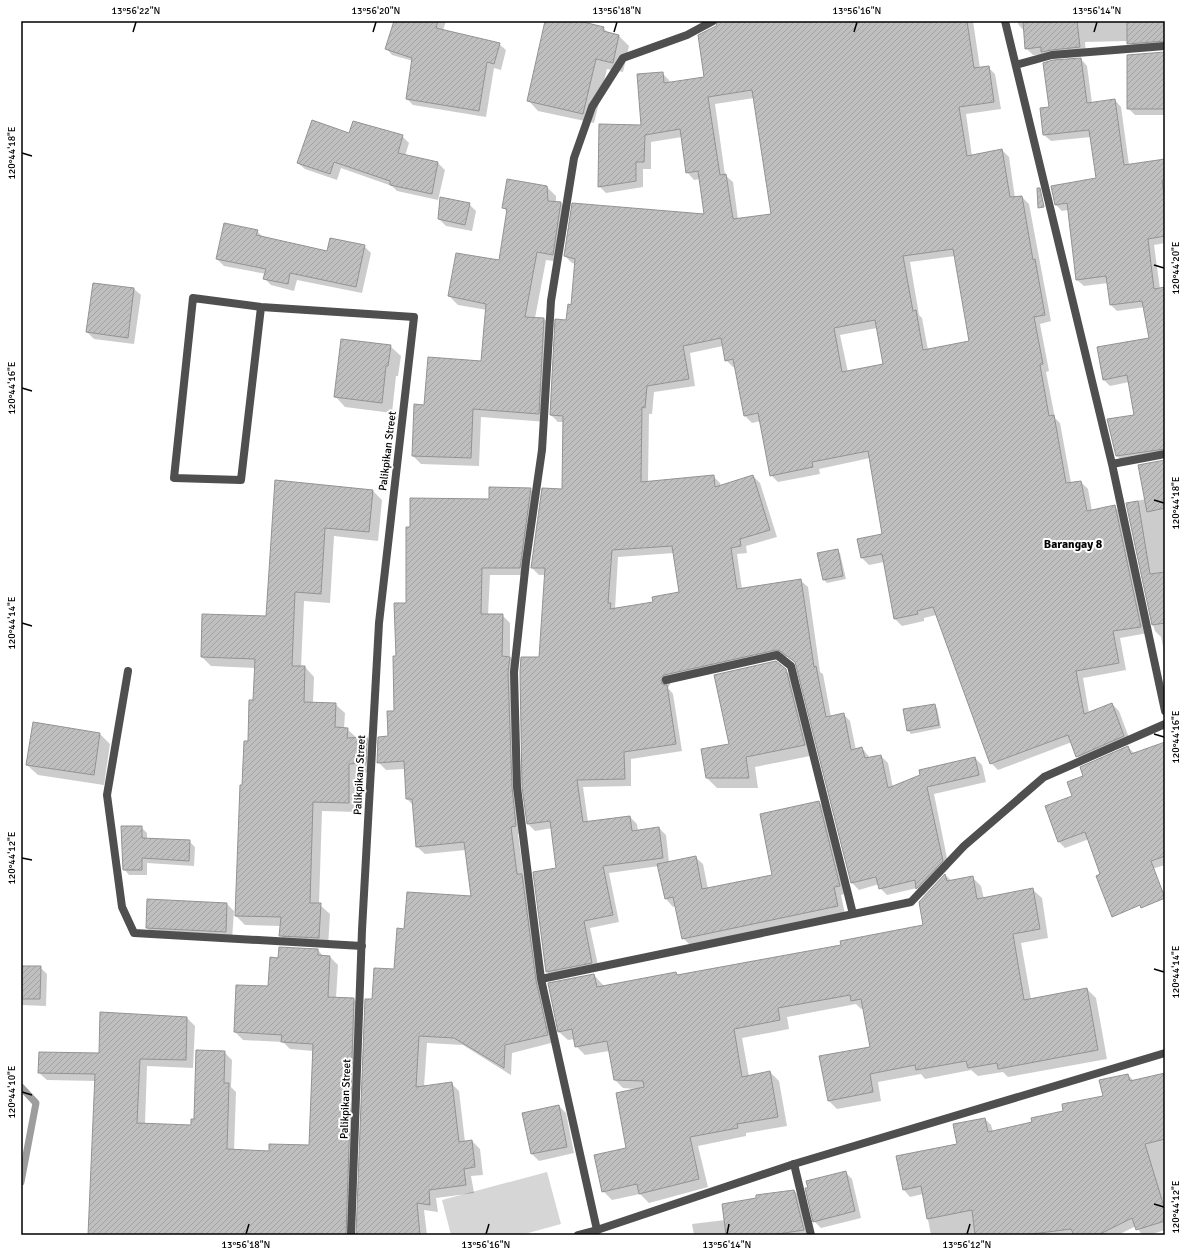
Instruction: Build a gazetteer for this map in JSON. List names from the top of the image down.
{
  "streets": {
    "street": ["Palikpikan Street"]
  },
  "districts": ["Barangay 8"],
  "coordinates": [
    "13°56'22\"N",
    "13°56'20\"N",
    "13°56'18\"N",
    "13°56'16\"N",
    "13°56'14\"N",
    "120°44'18\"E",
    "120°44'20\"E",
    "120°44'16\"E",
    "120°44'14\"E",
    "120°44'12\"E",
    "120°44'10\"E",
    "13°56'12\"N"
  ]
}
